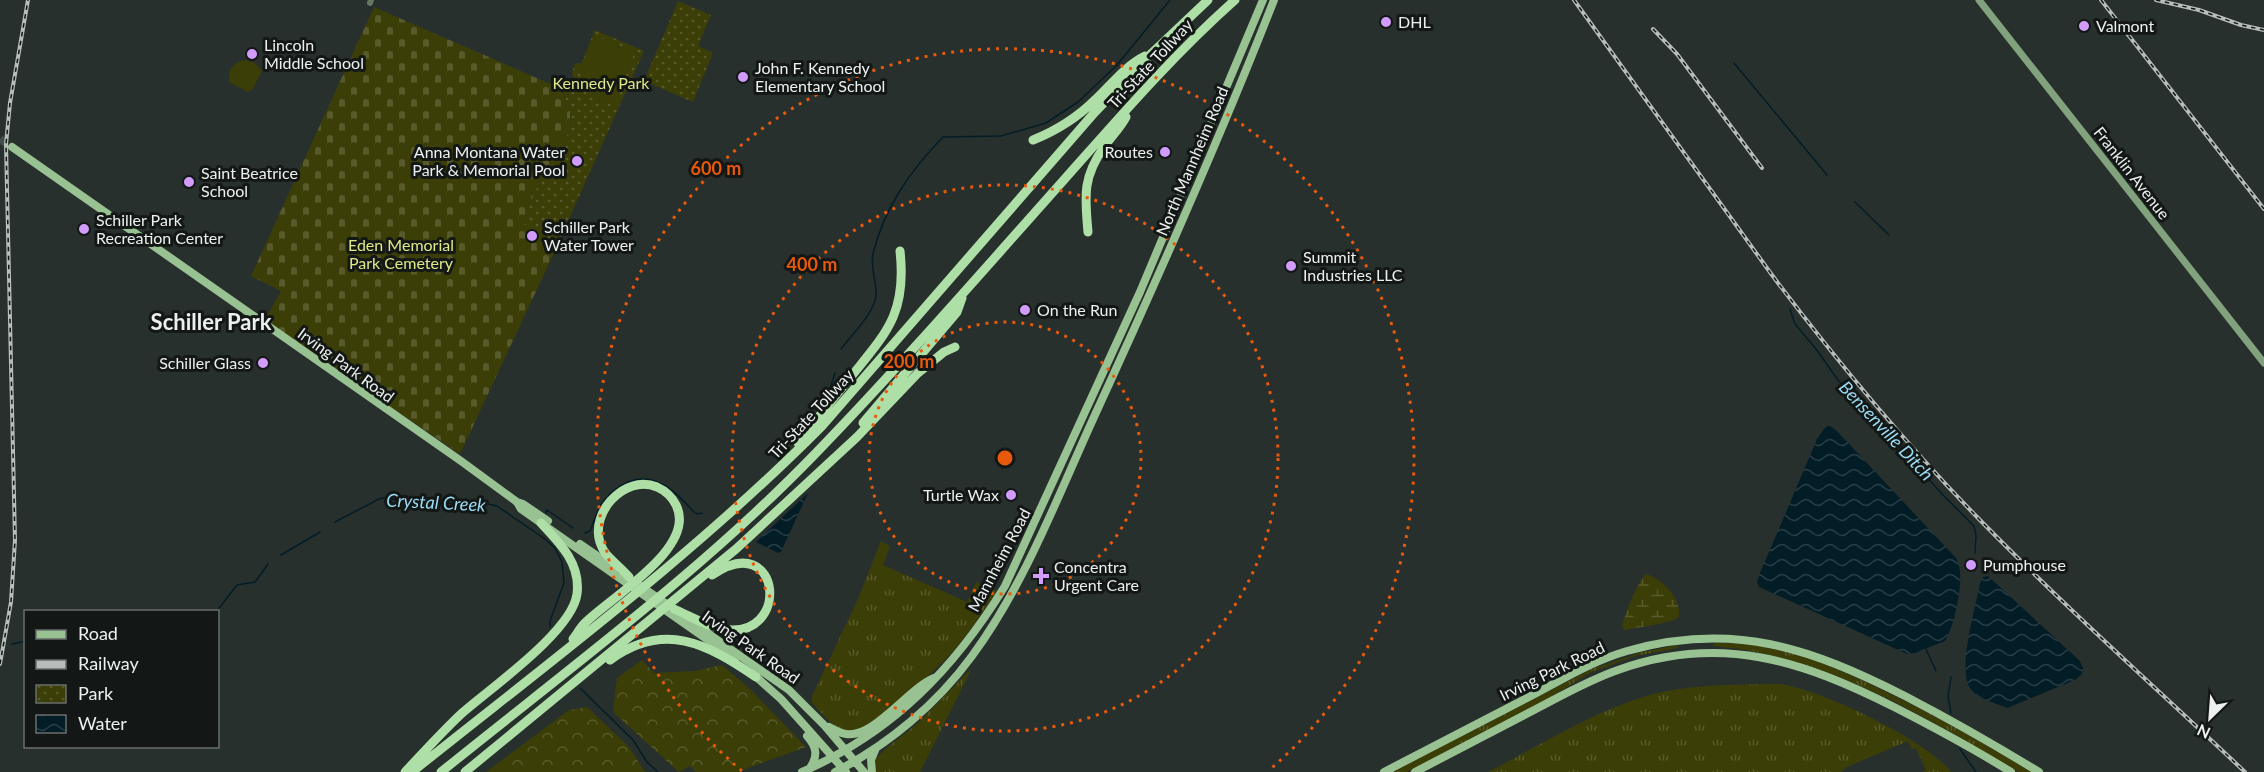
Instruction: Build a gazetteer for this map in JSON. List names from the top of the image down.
{
  "streets": {
    "highway": ["Tri-State Tollway"],
    "main road": [
      "North Mannheim Road",
      "Franklin Avenue",
      "Irving Park Road",
      "Mannheim Road"
    ]
  },
  "crossings": [
    ["North Mannheim Road", "Mannheim Road"],
    ["Irving Park Road", "Mannheim Road"]
  ],
  "districts": ["Schiller Park"],
  "water": ["Bensenville Ditch", "Crystal Creek"],
  "parks": ["Kennedy Park", "Eden Memorial Park Cemetery"],
  "places": {
    "other": [
      "DHL",
      "Valmont",
      "Lincoln Middle School",
      "John F. Kennedy Elementary School",
      "Routes",
      "Anna Montana Water Park & Memorial Pool",
      "Saint Beatrice School",
      "Schiller Park Recreation Center",
      "Schiller Park Water Tower",
      "Summit Industries LLC",
      "On the Run",
      "Schiller Glass",
      "Turtle Wax",
      "Pumphouse"
    ],
    "health": ["Concentra Urgent Care"]
  },
  "legend": [
    "Road",
    "Railway",
    "Park",
    "Water"
  ],
  "north": "bottom left",
  "rings": ["600 m", "400 m", "200 m"]
}
